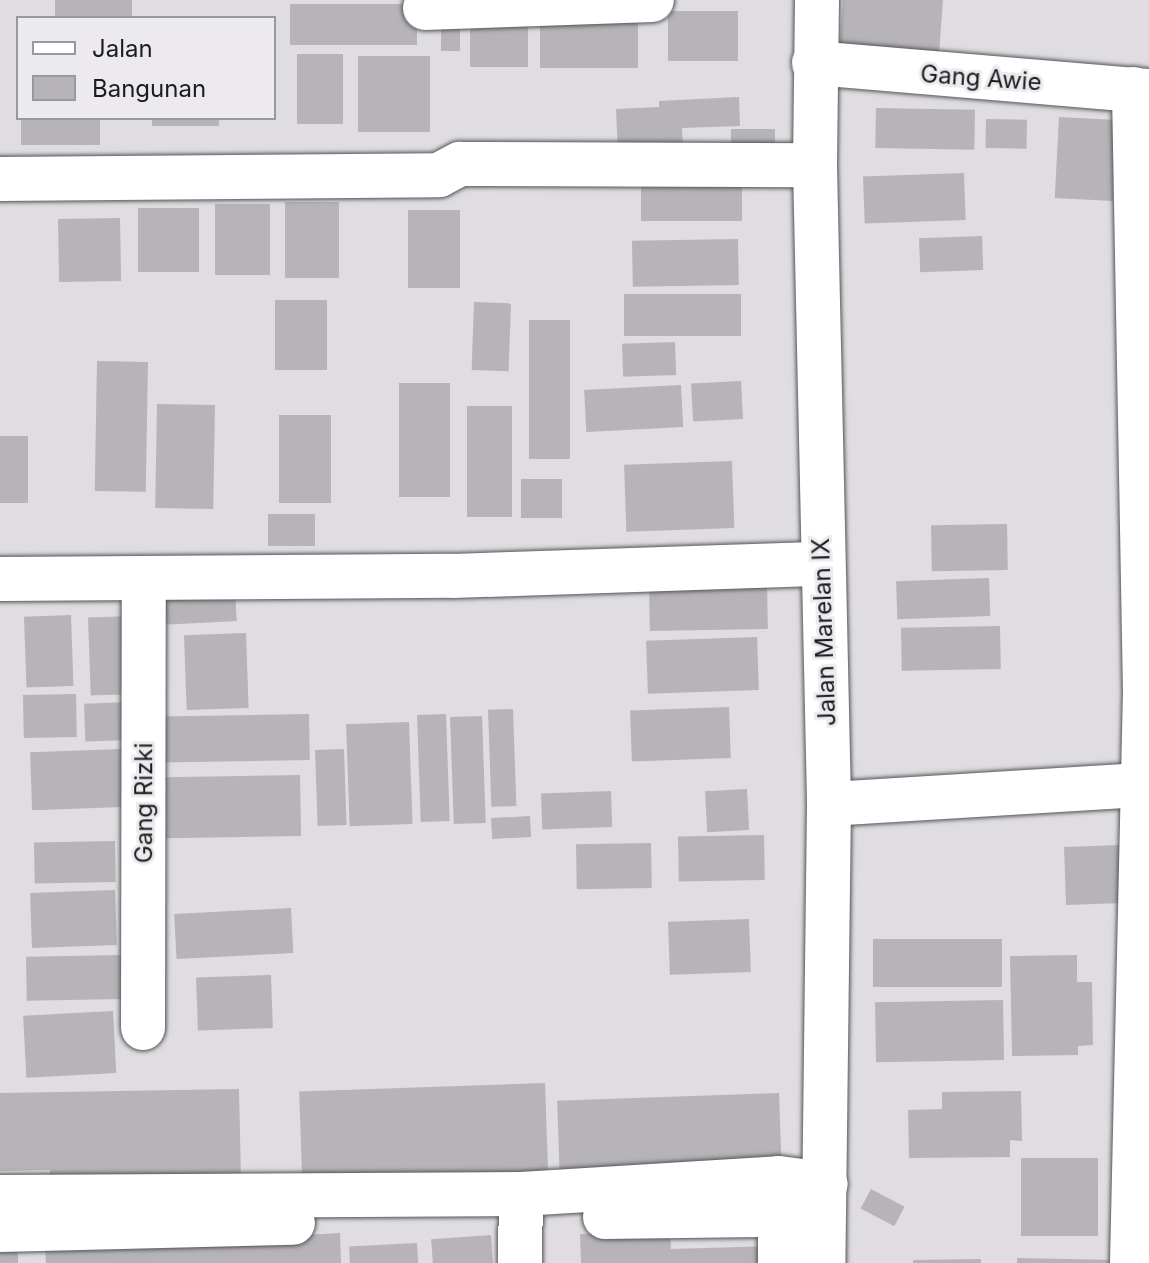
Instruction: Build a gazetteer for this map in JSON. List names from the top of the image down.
{
  "streets": {
    "street": ["Gang Awie", "Jalan Marelan IX", "Gang Rizki"]
  },
  "crossings": [
    ["Gang Awie", "Jalan Marelan IX"]
  ],
  "legend": ["Jalan", "Bangunan"]
}
